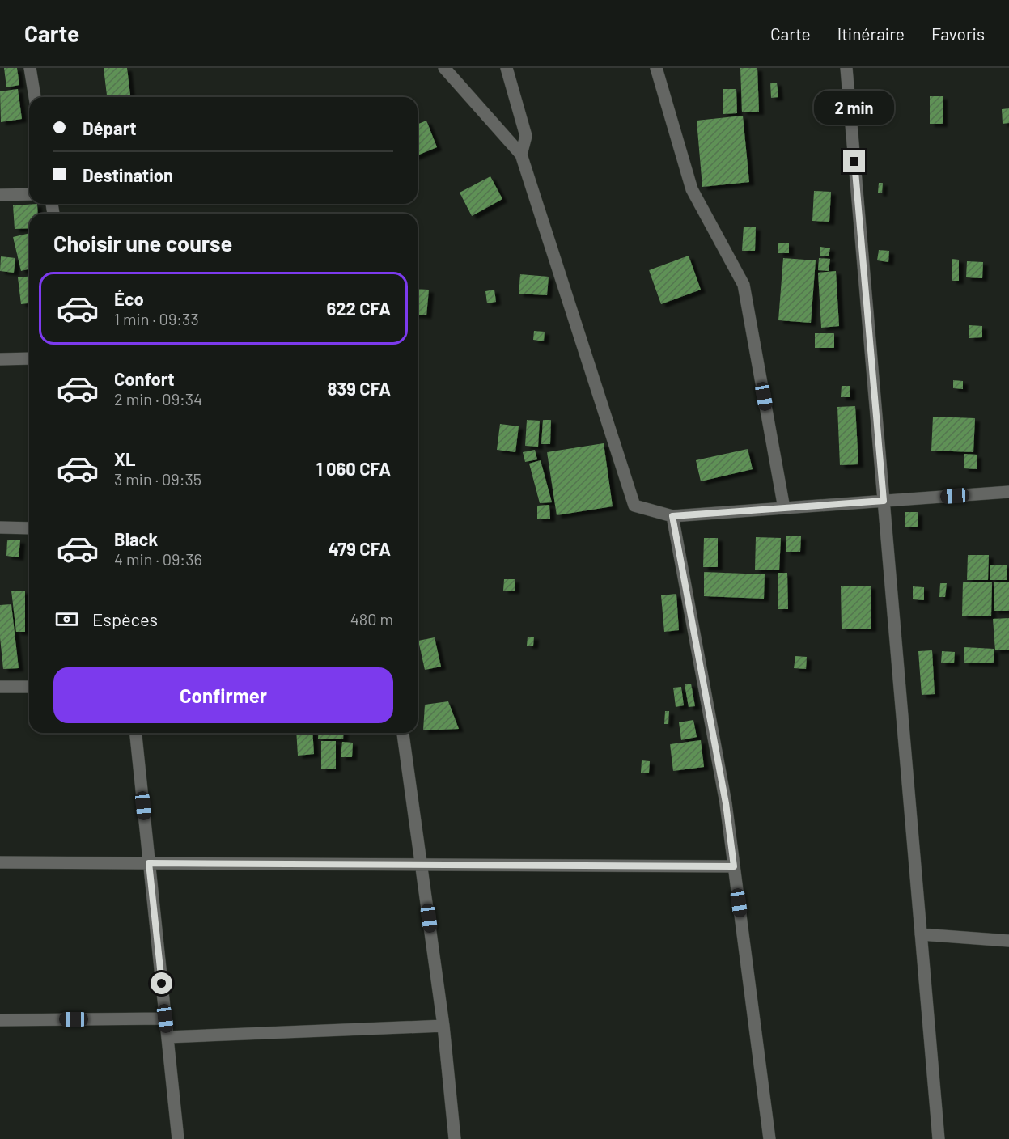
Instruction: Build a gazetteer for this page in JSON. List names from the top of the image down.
{
  "page": {
    "header": "Carte",
    "nav": ["Carte", "Itinéraire", "Favoris"],
    "bubble": "2 min",
    "banner": ["Départ", "Destination"],
    "heading": "Choisir une course",
    "list": [
      {
        "name": "Éco",
        "note": "1 min · 09:33",
        "value": "622 CFA"
      },
      {
        "name": "Confort",
        "note": "2 min · 09:34",
        "value": "839 CFA"
      },
      {
        "name": "XL",
        "note": "3 min · 09:35",
        "value": "1 060 CFA"
      },
      {
        "name": "Black",
        "note": "4 min · 09:36",
        "value": "479 CFA"
      }
    ],
    "pay": ["Espèces", "480 m"],
    "buttons": "Confirmer"
  }
}
